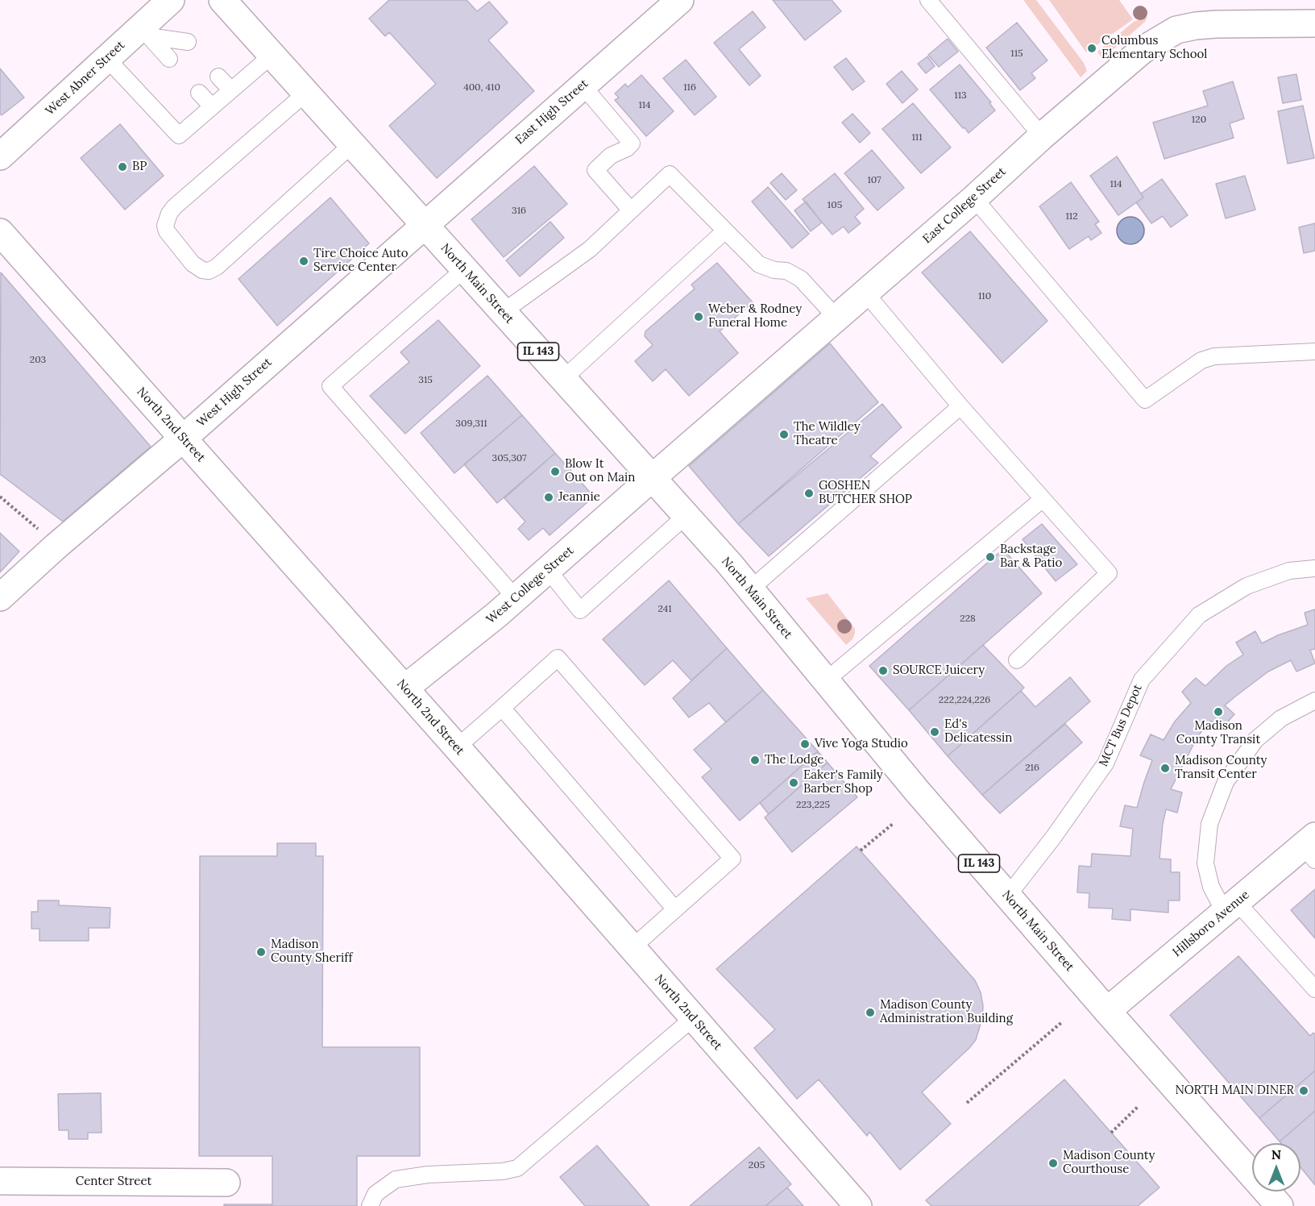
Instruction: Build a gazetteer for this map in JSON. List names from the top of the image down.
{
  "streets": {
    "street": [
      "West Abner Street",
      "East High Street",
      "East College Street",
      "North Main Street",
      "IL 143",
      "West High Street",
      "North 2nd Street",
      "West College Street",
      "Hillsboro Avenue",
      "Center Street"
    ],
    "lane": ["MCT Bus Depot"]
  },
  "crossings": [
    ["East High Street", "North Main Street"],
    ["East High Street", "West High Street"],
    ["East College Street", "North Main Street"],
    ["East College Street", "West College Street"],
    ["North Main Street", "West High Street"],
    ["North Main Street", "West College Street"],
    ["North Main Street", "MCT Bus Depot"],
    ["North Main Street", "Hillsboro Avenue"],
    ["West High Street", "North 2nd Street"],
    ["North 2nd Street", "West College Street"]
  ],
  "places": [
    "Columbus Elementary School",
    "BP",
    "Tire Choice Auto Service Center",
    "Weber & Rodney Funeral Home",
    "The Wildley Theatre",
    "Blow It Out on Main",
    "GOSHEN BUTCHER SHOP",
    "Jeannie",
    "Backstage Bar & Patio",
    "SOURCE Juicery",
    "Madison County Transit",
    "Ed's Delicatessin",
    "Vive Yoga Studio",
    "The Lodge",
    "Madison County Transit Center",
    "Eaker's Family Barber Shop",
    "Madison County Sheriff",
    "Madison County Administration Building",
    "NORTH MAIN DINER",
    "Madison County Courthouse"
  ],
  "house_numbers": [
    "115",
    "400, 410",
    "116",
    "113",
    "114",
    "120",
    "111",
    "107",
    "114",
    "105",
    "316",
    "112",
    "110",
    "203",
    "315",
    "309,311",
    "305,307",
    "241",
    "228",
    "222,224,226",
    "216",
    "223,225",
    "205"
  ],
  "north": "top"
}
